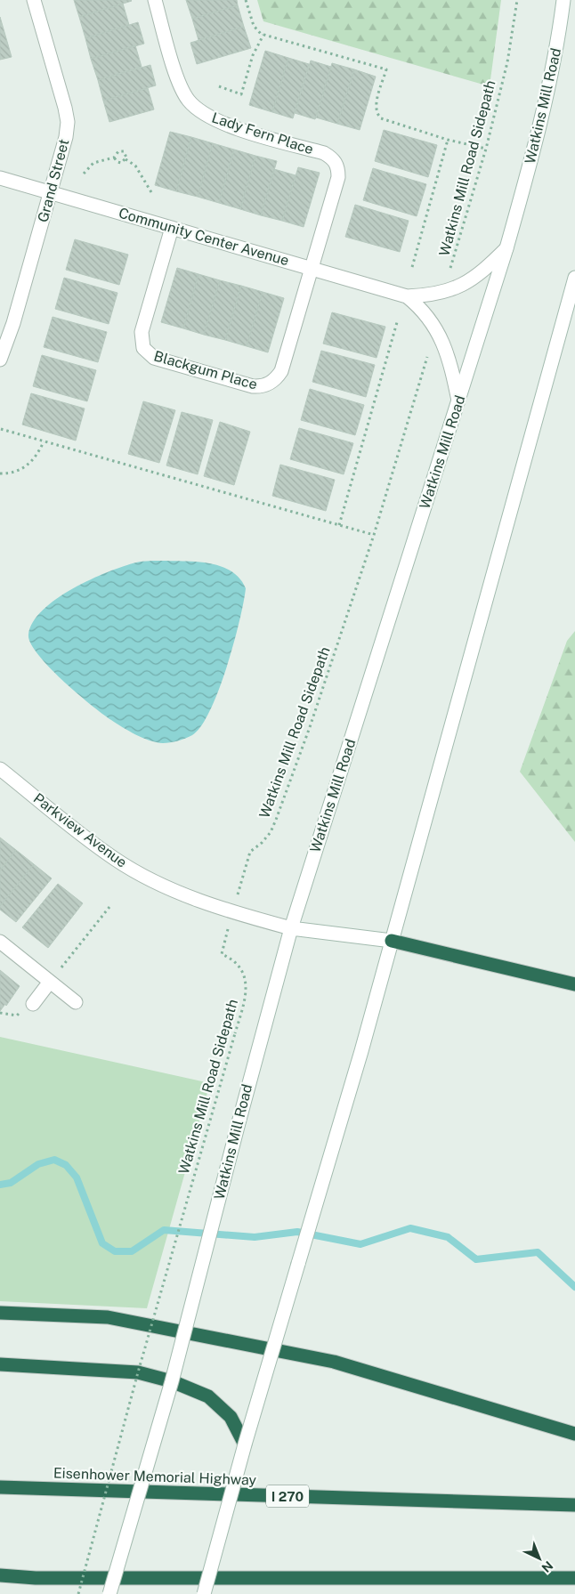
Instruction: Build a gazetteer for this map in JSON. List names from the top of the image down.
{
  "streets": {
    "highway": ["Eisenhower Memorial Highway", "I 270"],
    "main road": [
      "Watkins Mill Road",
      "Lady Fern Place",
      "Grand Street",
      "Community Center Avenue",
      "Blackgum Place",
      "Parkview Avenue"
    ],
    "path": ["Watkins Mill Road Sidepath"]
  },
  "crossings": [
    ["Watkins Mill Road", "Community Center Avenue"],
    ["Watkins Mill Road", "Parkview Avenue"],
    ["Lady Fern Place", "Community Center Avenue"],
    ["Lady Fern Place", "Blackgum Place"],
    ["Watkins Mill Road Sidepath", "Community Center Avenue"],
    ["Watkins Mill Road Sidepath", "Parkview Avenue"],
    ["Grand Street", "Community Center Avenue"],
    ["Community Center Avenue", "Blackgum Place"]
  ],
  "north": "bottom right"
}
